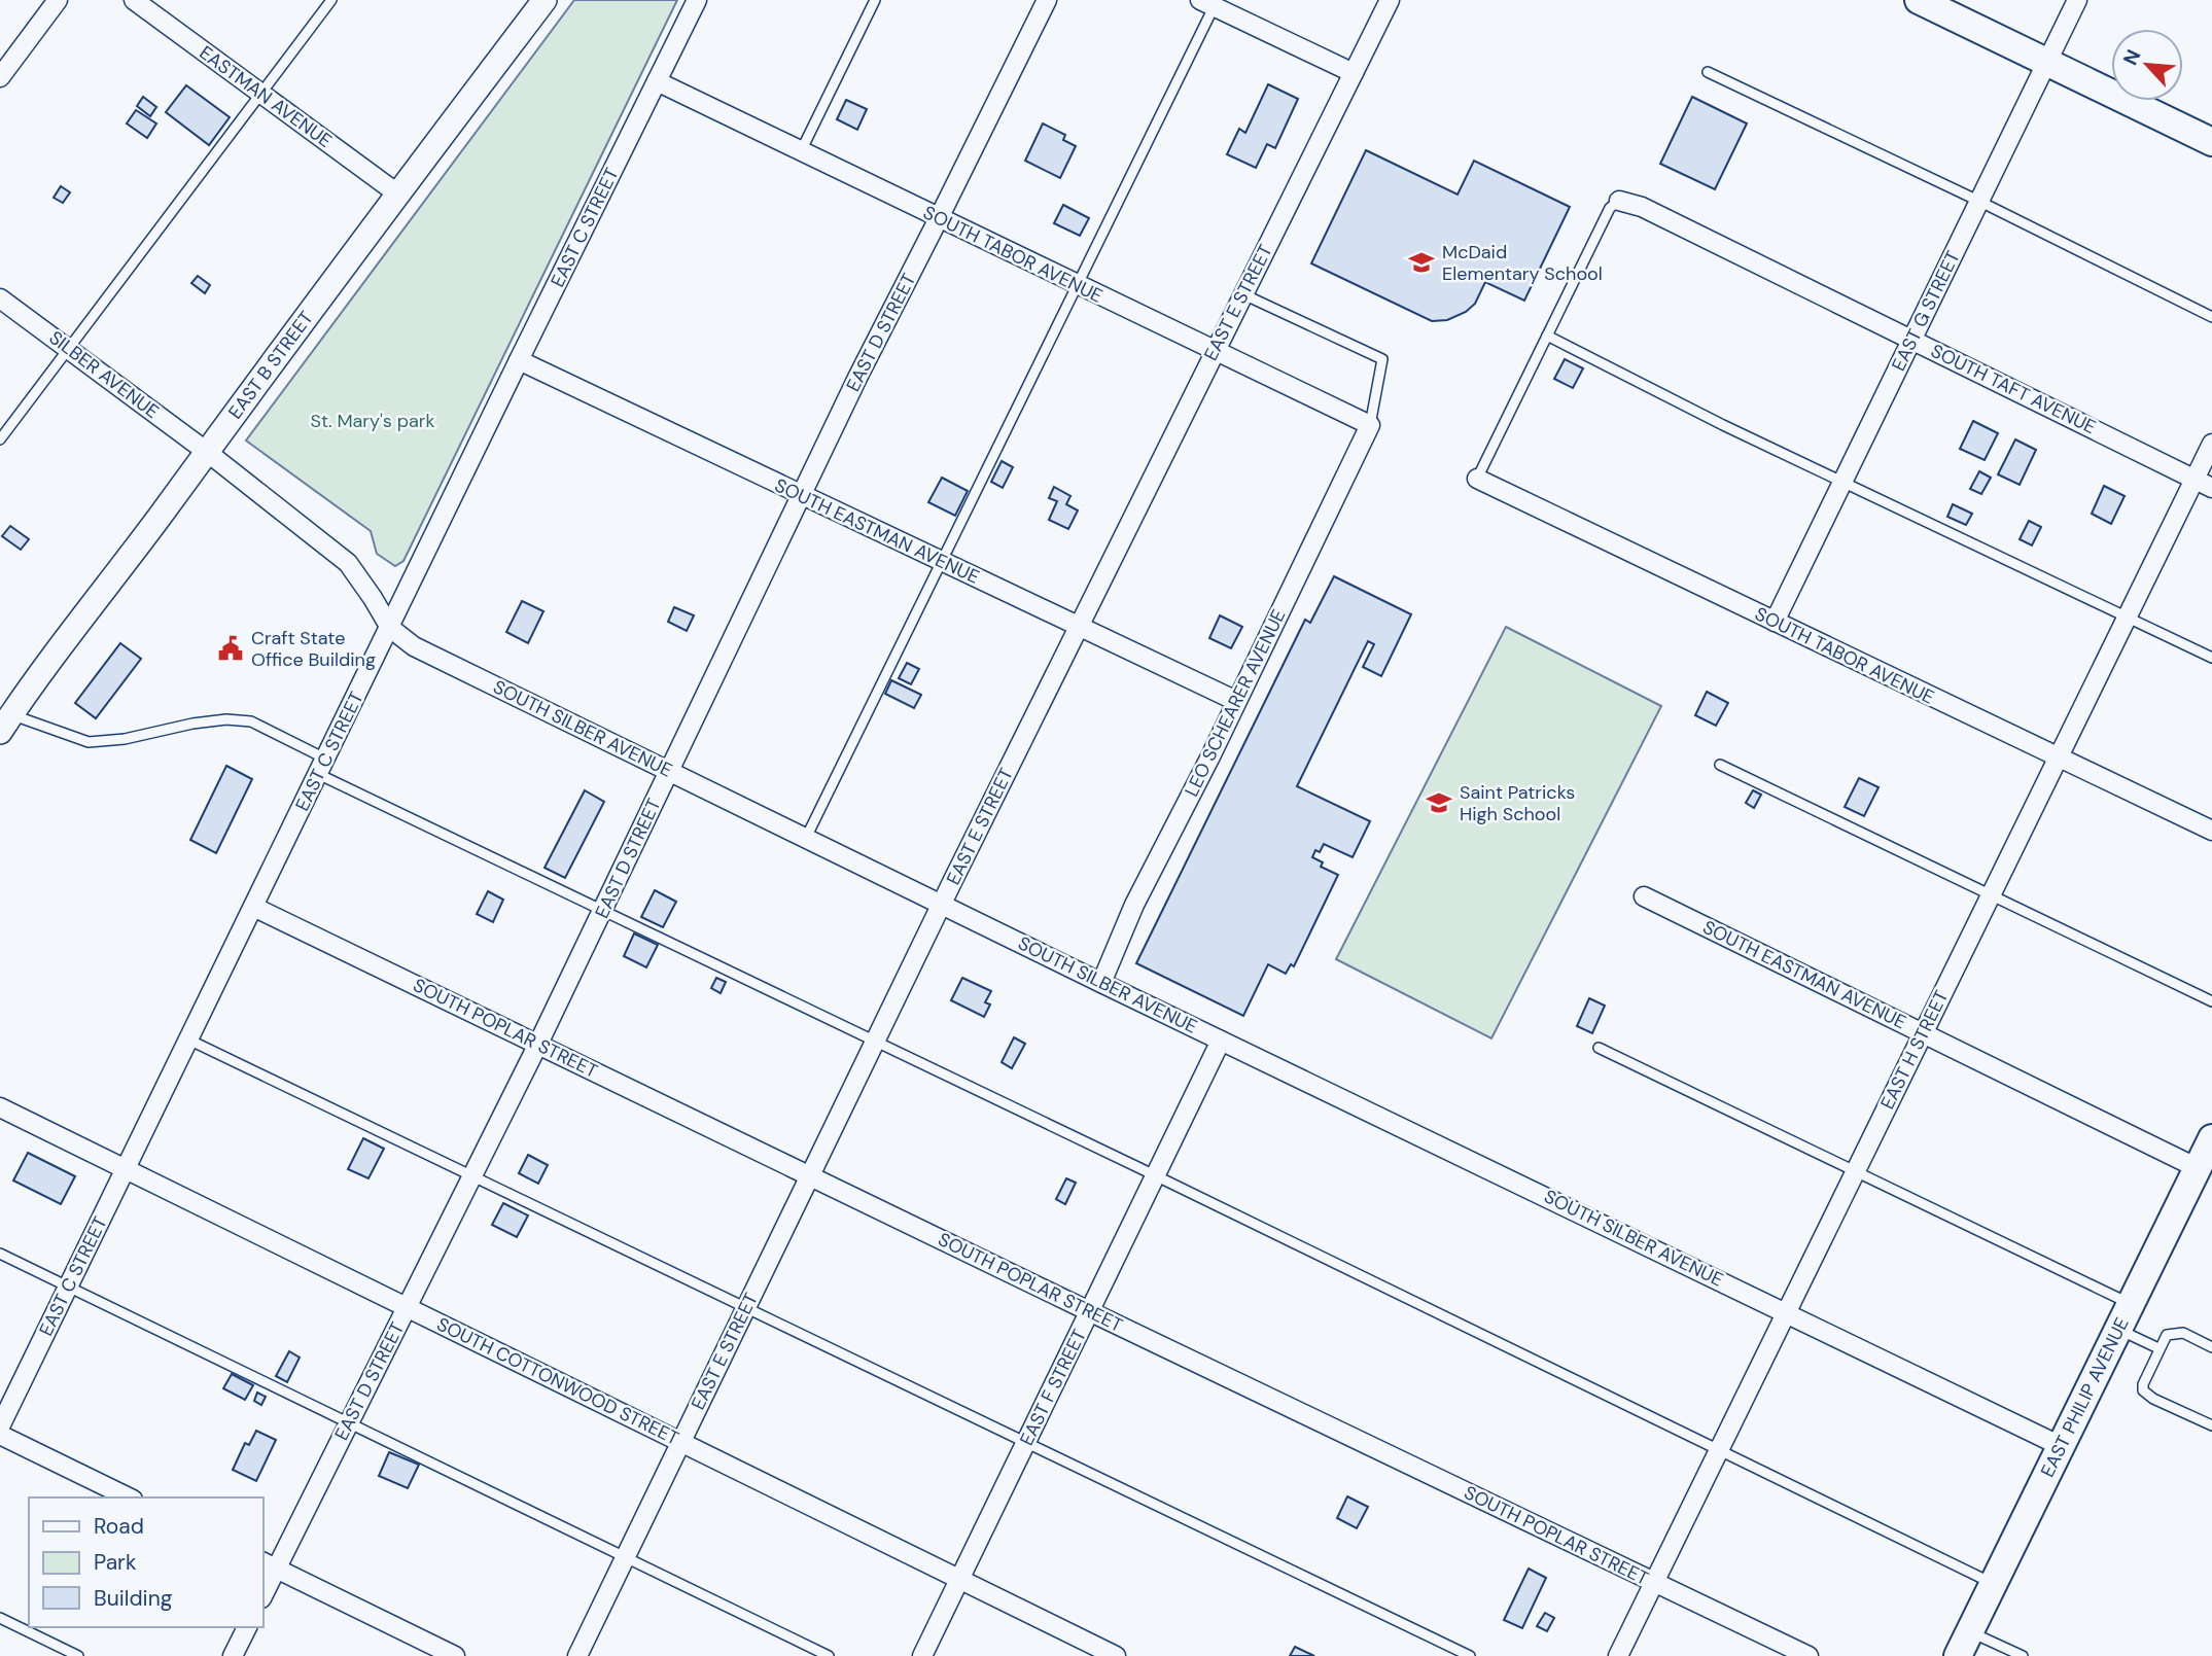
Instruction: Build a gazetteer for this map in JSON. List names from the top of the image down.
{
  "streets": {
    "main road": ["EAST PHILIP AVENUE"],
    "street": [
      "EASTMAN AVENUE",
      "EAST C STREET",
      "SOUTH TABOR AVENUE",
      "EAST E STREET",
      "EAST G STREET",
      "EAST D STREET",
      "EAST B STREET",
      "SILBER AVENUE",
      "SOUTH TAFT AVENUE",
      "SOUTH EASTMAN AVENUE",
      "LEO SCHEARER AVENUE",
      "SOUTH SILBER AVENUE",
      "SOUTH POPLAR STREET",
      "EAST H STREET",
      "SOUTH COTTONWOOD STREET",
      "EAST F STREET"
    ]
  },
  "crossings": [
    ["EASTMAN AVENUE", "EAST B STREET"],
    ["EAST C STREET", "SOUTH TABOR AVENUE"],
    ["EAST C STREET", "SOUTH EASTMAN AVENUE"],
    ["EAST C STREET", "SOUTH SILBER AVENUE"],
    ["EAST C STREET", "SOUTH POPLAR STREET"],
    ["EAST C STREET", "SOUTH COTTONWOOD STREET"],
    ["SOUTH TABOR AVENUE", "EAST E STREET"],
    ["SOUTH TABOR AVENUE", "EAST G STREET"],
    ["SOUTH TABOR AVENUE", "EAST D STREET"],
    ["SOUTH TABOR AVENUE", "LEO SCHEARER AVENUE"],
    ["SOUTH TABOR AVENUE", "EAST H STREET"],
    ["EAST E STREET", "SOUTH EASTMAN AVENUE"],
    ["EAST E STREET", "SOUTH SILBER AVENUE"],
    ["EAST E STREET", "SOUTH POPLAR STREET"],
    ["EAST E STREET", "SOUTH COTTONWOOD STREET"],
    ["EAST G STREET", "SOUTH TAFT AVENUE"],
    ["EAST D STREET", "SOUTH EASTMAN AVENUE"],
    ["EAST D STREET", "SOUTH SILBER AVENUE"],
    ["EAST D STREET", "SOUTH POPLAR STREET"],
    ["EAST D STREET", "SOUTH COTTONWOOD STREET"],
    ["EAST B STREET", "SILBER AVENUE"],
    ["EAST B STREET", "SOUTH SILBER AVENUE"],
    ["SILBER AVENUE", "SOUTH SILBER AVENUE"],
    ["SOUTH TAFT AVENUE", "EAST H STREET"],
    ["SOUTH EASTMAN AVENUE", "LEO SCHEARER AVENUE"],
    ["SOUTH EASTMAN AVENUE", "EAST H STREET"],
    ["SOUTH EASTMAN AVENUE", "EAST PHILIP AVENUE"],
    ["LEO SCHEARER AVENUE", "SOUTH SILBER AVENUE"],
    ["SOUTH SILBER AVENUE", "EAST H STREET"],
    ["SOUTH SILBER AVENUE", "EAST F STREET"],
    ["SOUTH SILBER AVENUE", "EAST PHILIP AVENUE"],
    ["SOUTH POPLAR STREET", "EAST H STREET"],
    ["SOUTH POPLAR STREET", "EAST F STREET"],
    ["SOUTH COTTONWOOD STREET", "EAST F STREET"]
  ],
  "parks": ["St. Mary's park"],
  "places": {
    "school or university": ["McDaid Elementary School", "Saint Patricks High School"],
    "public building": ["Craft State Office Building"]
  },
  "legend": ["Road", "Park", "Building"],
  "north": "top left"
}
